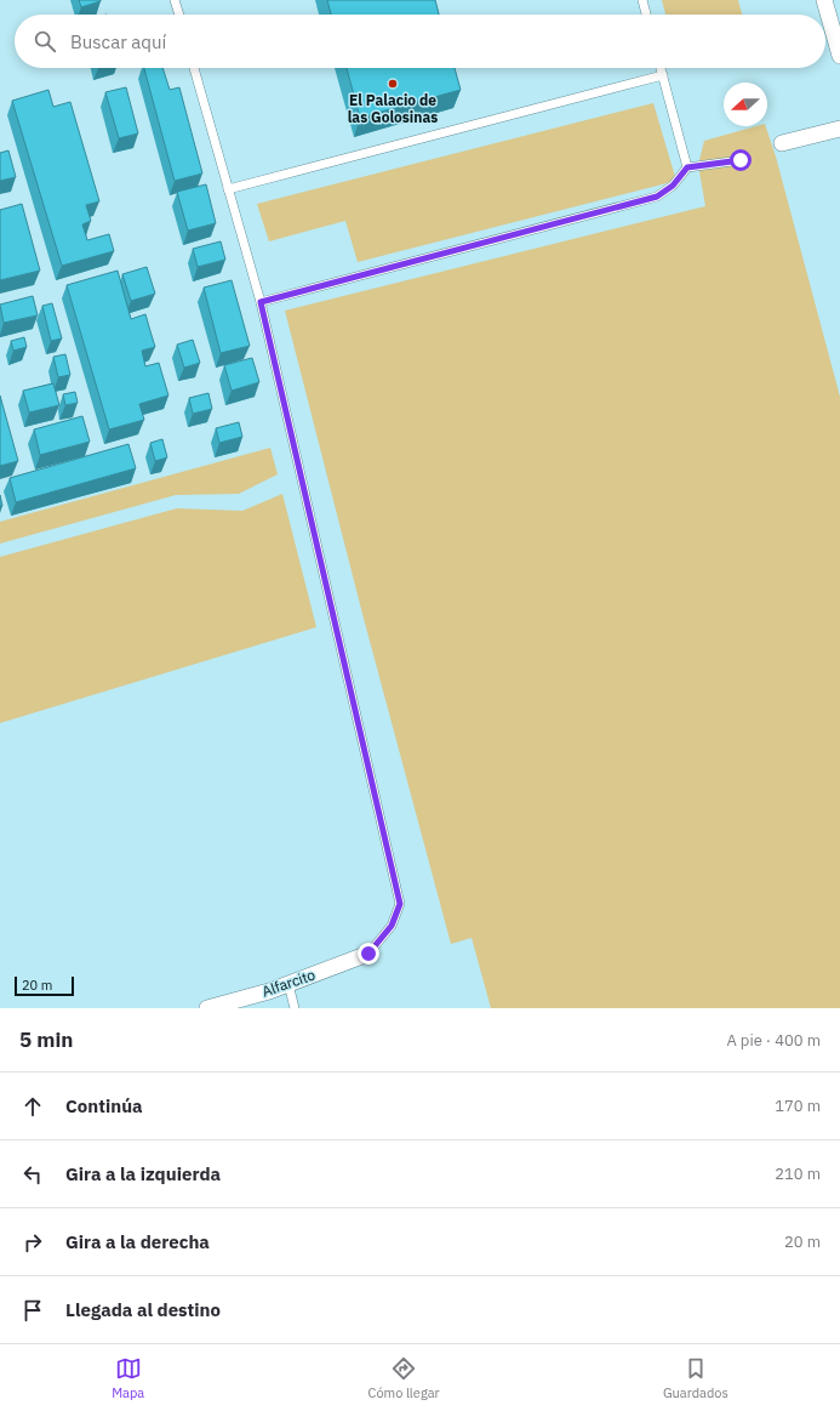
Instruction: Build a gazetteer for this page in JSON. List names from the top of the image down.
{
  "streets": {
    "street": ["Alfarcito"]
  },
  "places": ["El Palacio de las Golosinas"],
  "scale_bar": "20 m",
  "north": "left",
  "page": {
    "search": "Buscar aquí",
    "scale": "20 m",
    "heading": ["5 min", "A pie · 400 m"],
    "list": [
      ["Continúa", "170 m"],
      ["Gira a la izquierda", "210 m"],
      ["Gira a la derecha", "20 m"],
      "Llegada al destino"
    ],
    "nav": ["Mapa", "Cómo llegar", "Guardados"]
  }
}
